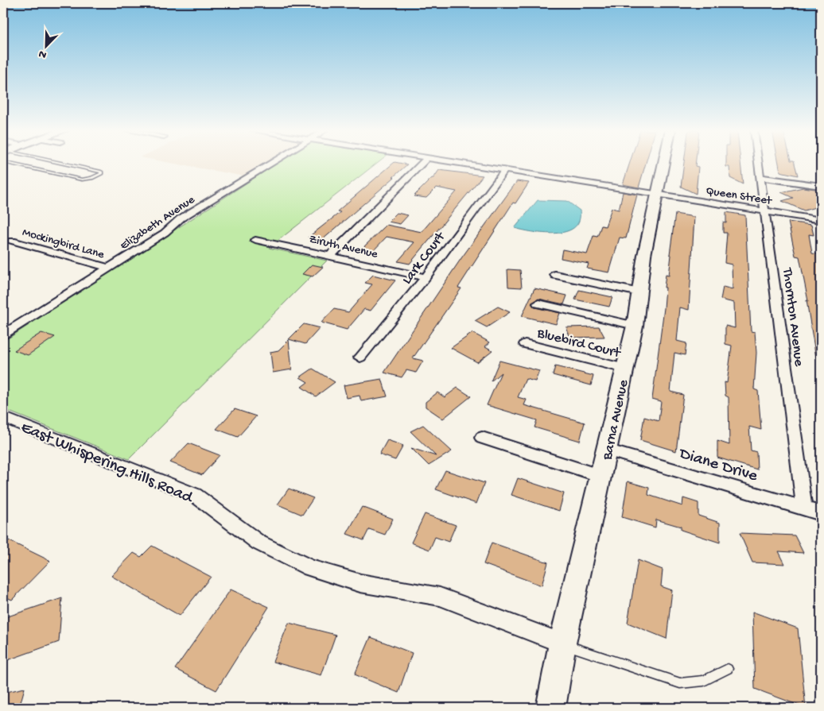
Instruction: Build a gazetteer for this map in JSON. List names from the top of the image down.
{
  "streets": {
    "street": [
      "Queen Street",
      "Elizabeth Avenue",
      "Mockingbird Lane",
      "Ziruth Avenue",
      "Lark Court",
      "Thornton Avenue",
      "Bluebird Court",
      "Barna Avenue",
      "East Whispering Hills Road",
      "Diane Drive"
    ]
  },
  "crossings": [
    ["Queen Street", "Lark Court"],
    ["Queen Street", "Thornton Avenue"],
    ["Queen Street", "Barna Avenue"],
    ["Elizabeth Avenue", "Mockingbird Lane"],
    ["Ziruth Avenue", "Lark Court"],
    ["Thornton Avenue", "Diane Drive"],
    ["Bluebird Court", "Barna Avenue"],
    ["Barna Avenue", "East Whispering Hills Road"],
    ["Barna Avenue", "Diane Drive"]
  ],
  "north": "bottom left"
}
